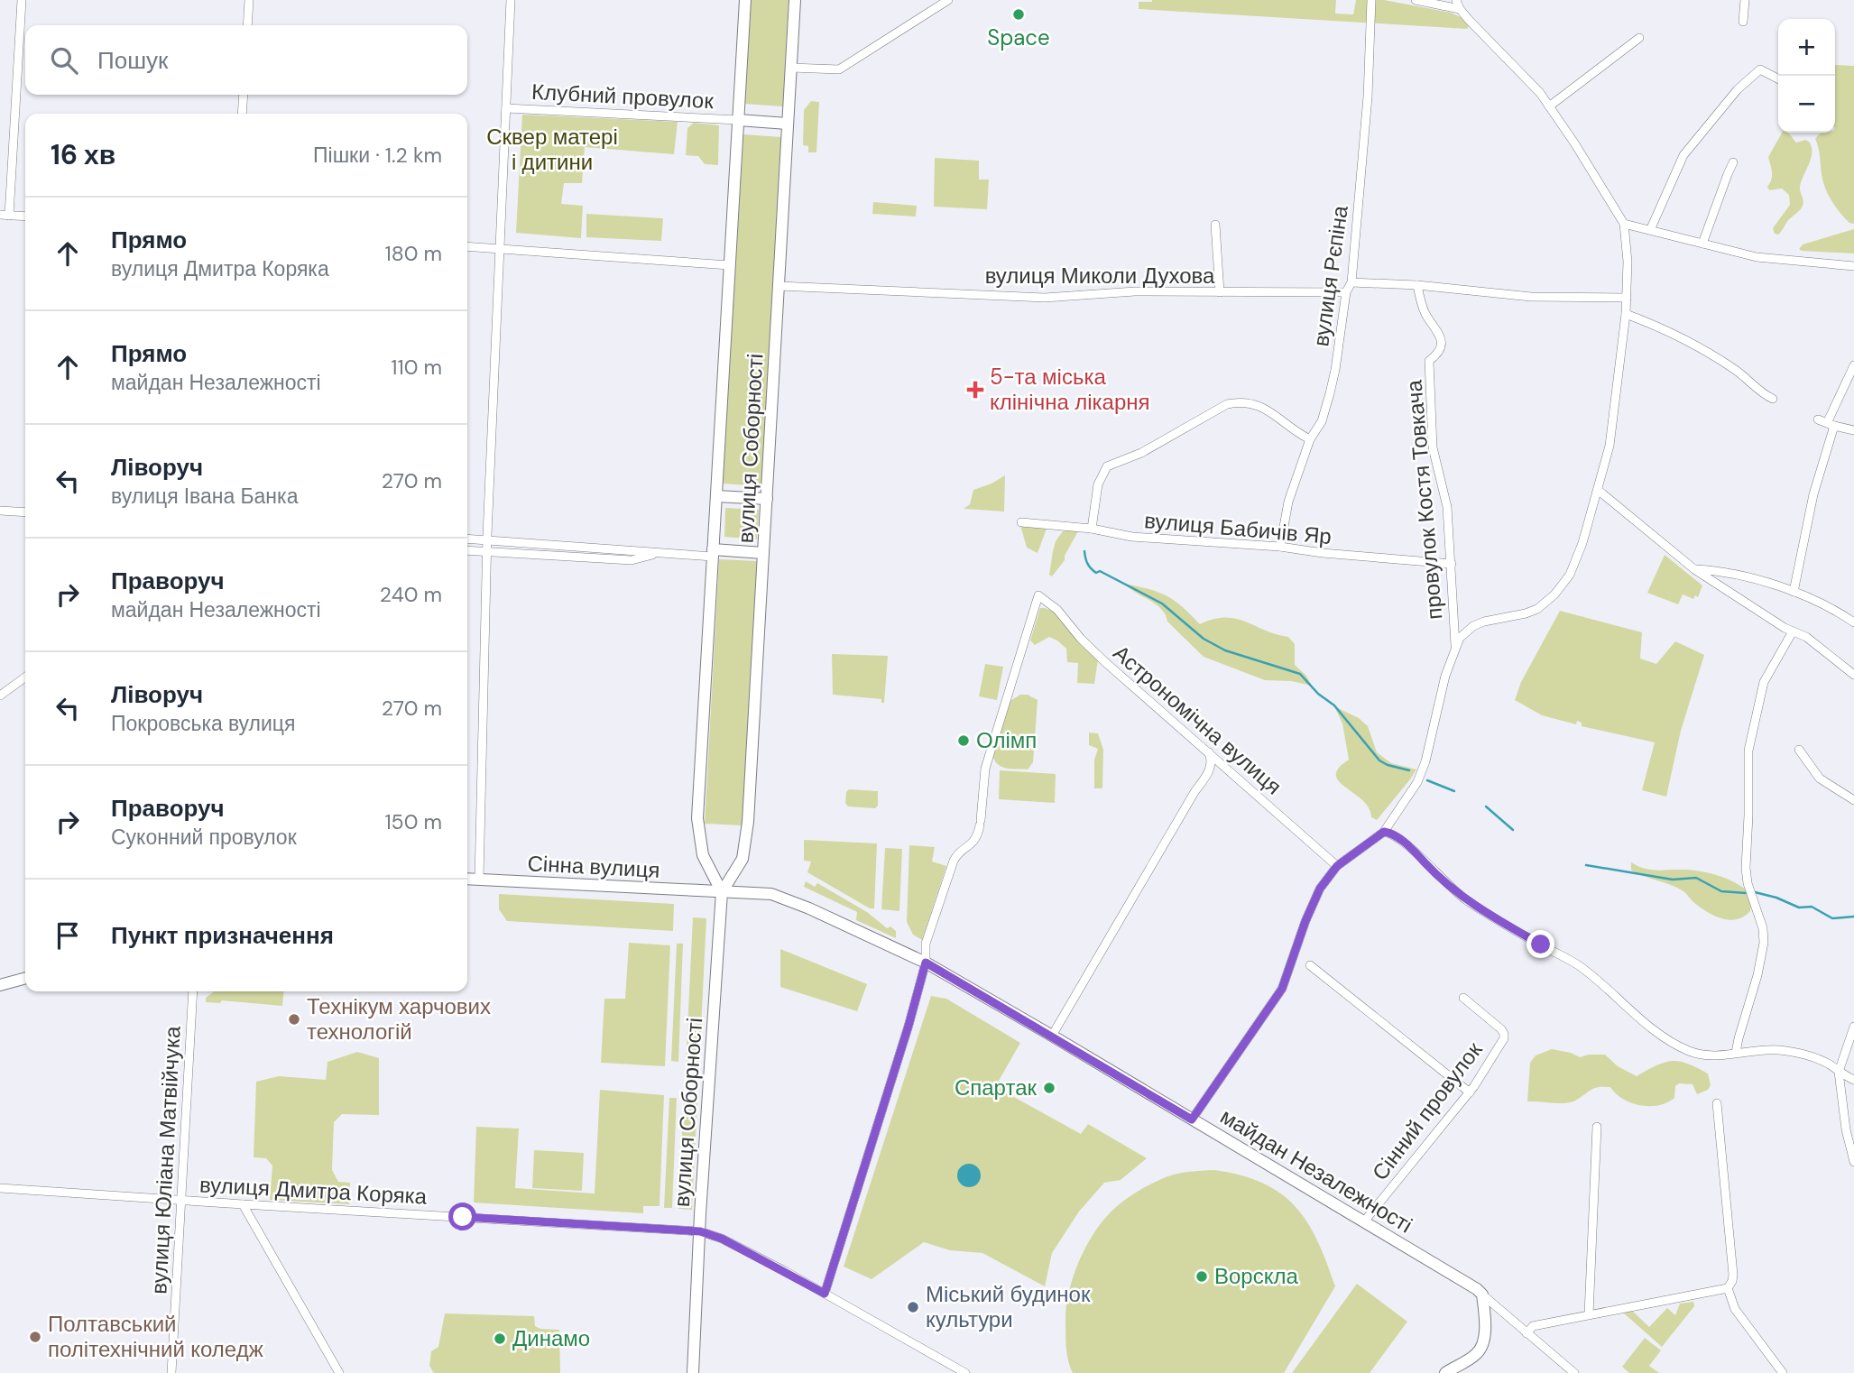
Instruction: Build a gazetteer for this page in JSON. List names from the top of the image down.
{
  "streets": {
    "main road": ["вулиця Соборності", "Сінна вулиця", "майдан Незалежності"],
    "street": [
      "Клубний провулок",
      "вулиця Миколи Духова",
      "вулиця Рєпіна",
      "провулок Костя Товкача",
      "вулиця Бабичів Яр",
      "Астрономічна вулиця",
      "Сінний провулок",
      "вулиця Юліана Матвійчука",
      "вулиця Дмитра Коряка"
    ]
  },
  "crossings": [
    ["Клубний провулок", "вулиця Соборності"],
    ["вулиця Миколи Духова", "вулиця Рєпіна"],
    ["вулиця Миколи Духова", "вулиця Соборності"],
    ["вулиця Рєпіна", "вулиця Бабичів Яр"],
    ["вулиця Соборності", "Сінна вулиця"],
    ["вулиця Соборності", "майдан Незалежності"],
    ["вулиця Соборності", "вулиця Дмитра Коряка"],
    ["провулок Костя Товкача", "вулиця Бабичів Яр"],
    ["Астрономічна вулиця", "майдан Незалежності"],
    ["Сінна вулиця", "майдан Незалежності"],
    ["Сінний провулок", "майдан Незалежності"],
    ["вулиця Юліана Матвійчука", "вулиця Дмитра Коряка"]
  ],
  "parks": ["Сквер матері і дитини"],
  "places": {
    "other": [
      "Space",
      "Олімп",
      "Технікум харчових технологій",
      "Спартак",
      "Ворскла",
      "Міський будинок культури",
      "Полтавський політехнічний коледж",
      "Динамо"
    ],
    "health": ["5-та міська клінічна лікарня"]
  },
  "page": {
    "map_buttons": ["+", "−"],
    "search": "Пошук",
    "heading": ["16 хв", "Пішки · 1.2 km"],
    "list": [
      ["Прямо", "вулиця Дмитра Коряка", "180 m"],
      ["Прямо", "майдан Незалежності", "110 m"],
      ["Ліворуч", "вулиця Івана Банка", "270 m"],
      ["Праворуч", "майдан Незалежності", "240 m"],
      ["Ліворуч", "Покровська вулиця", "270 m"],
      ["Праворуч", "Суконний провулок", "150 m"],
      "Пункт призначення"
    ]
  }
}
